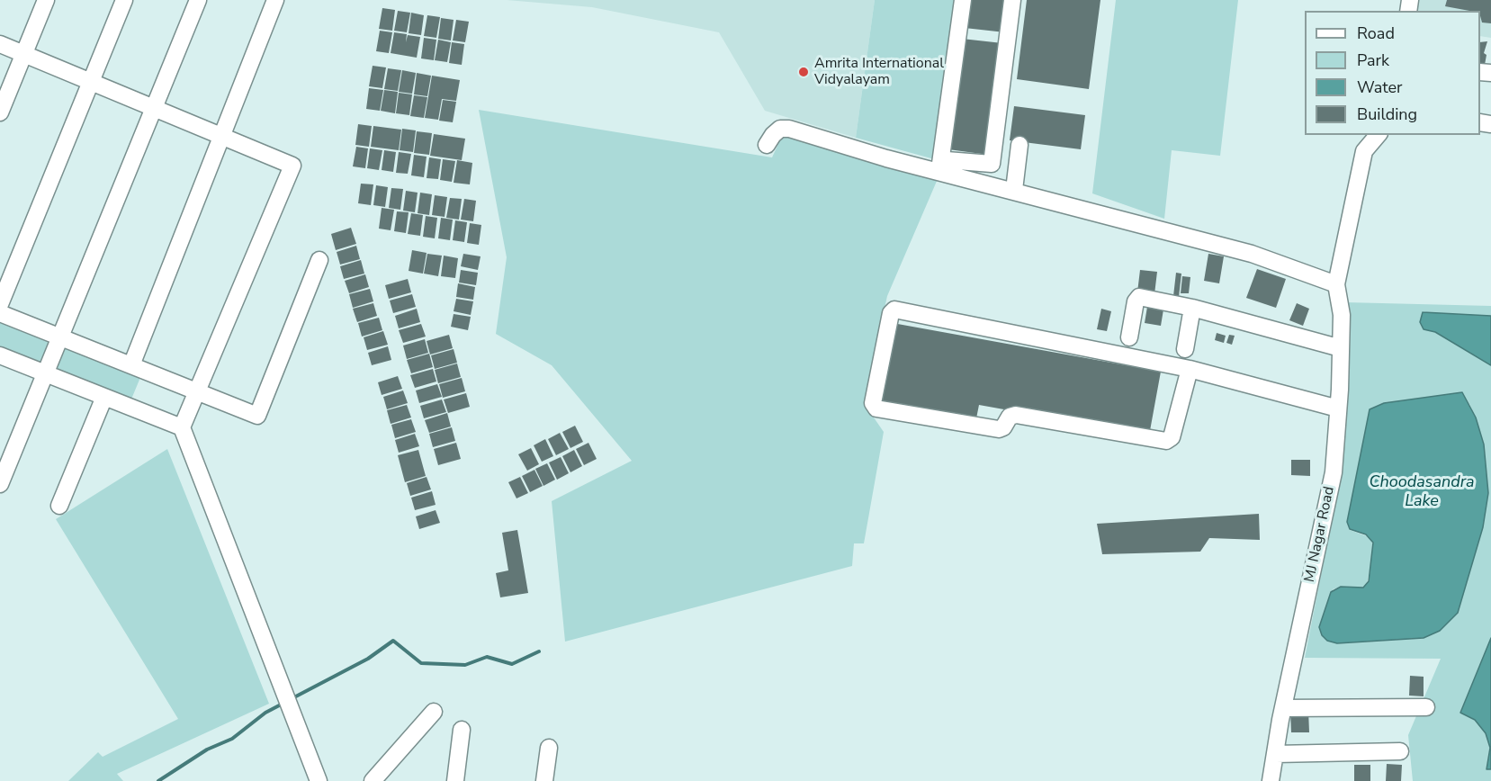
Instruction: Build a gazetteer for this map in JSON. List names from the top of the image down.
{
  "streets": {
    "street": ["MJ Nagar Road"]
  },
  "water": ["Choodasandra Lake"],
  "places": ["Amrita International Vidyalayam"],
  "legend": [
    "Road",
    "Park",
    "Water",
    "Building"
  ]
}
